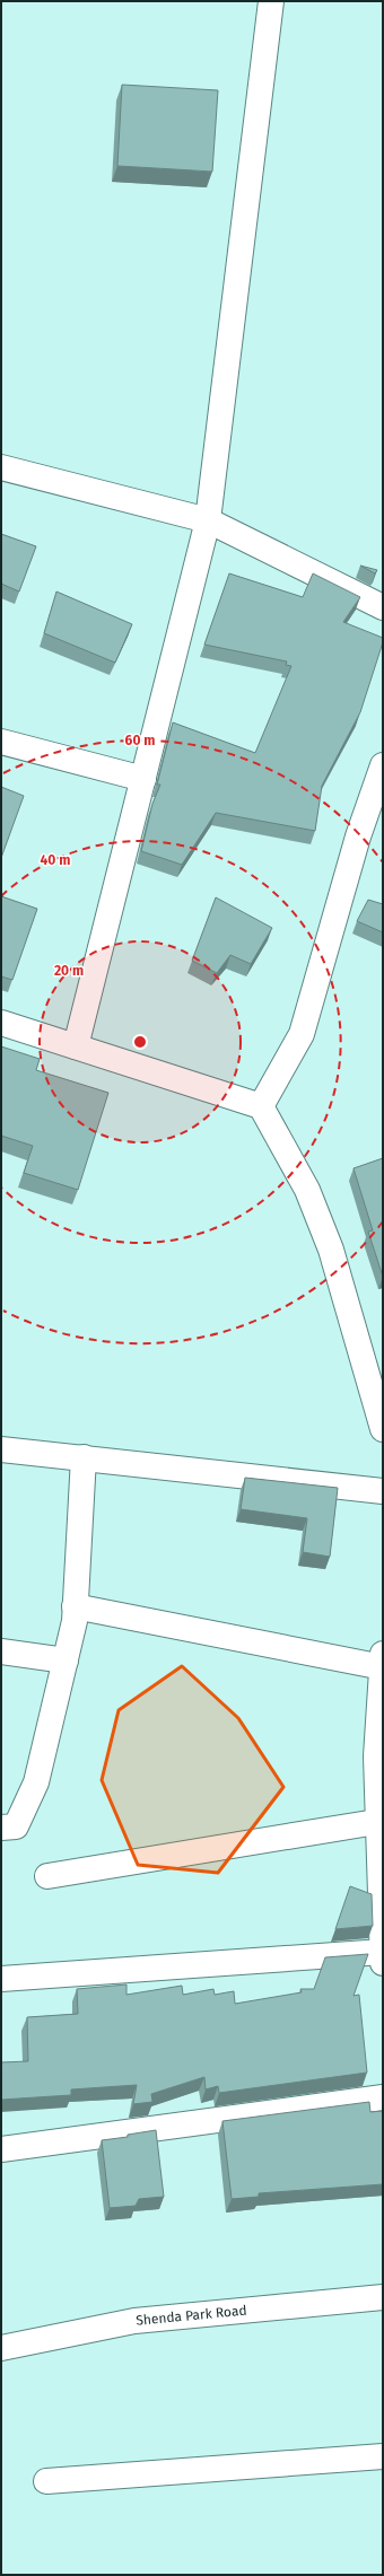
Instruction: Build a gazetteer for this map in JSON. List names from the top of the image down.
{
  "streets": {
    "street": ["Shenda Park Road"]
  },
  "rings": ["60 m", "40 m", "20 m"]
}
